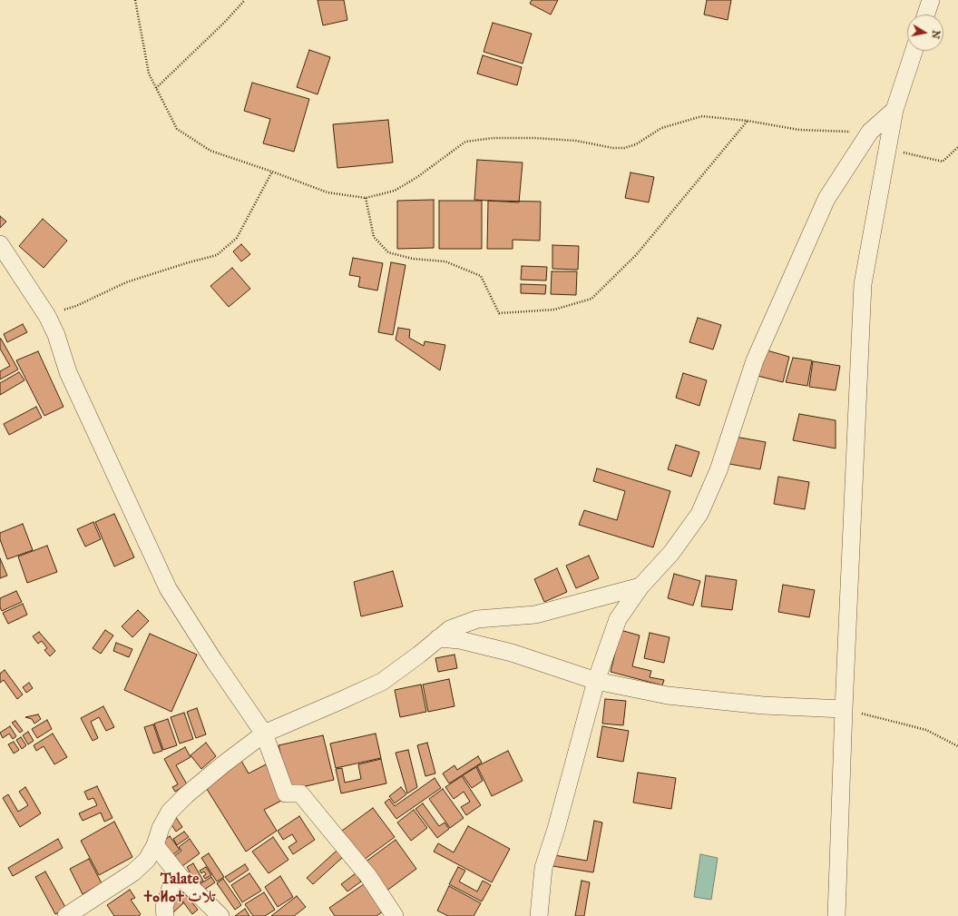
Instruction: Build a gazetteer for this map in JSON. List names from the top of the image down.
{
  "districts": ["Talate ⵜⴰⵍⴰⵜ تلات"],
  "north": "right"
}
